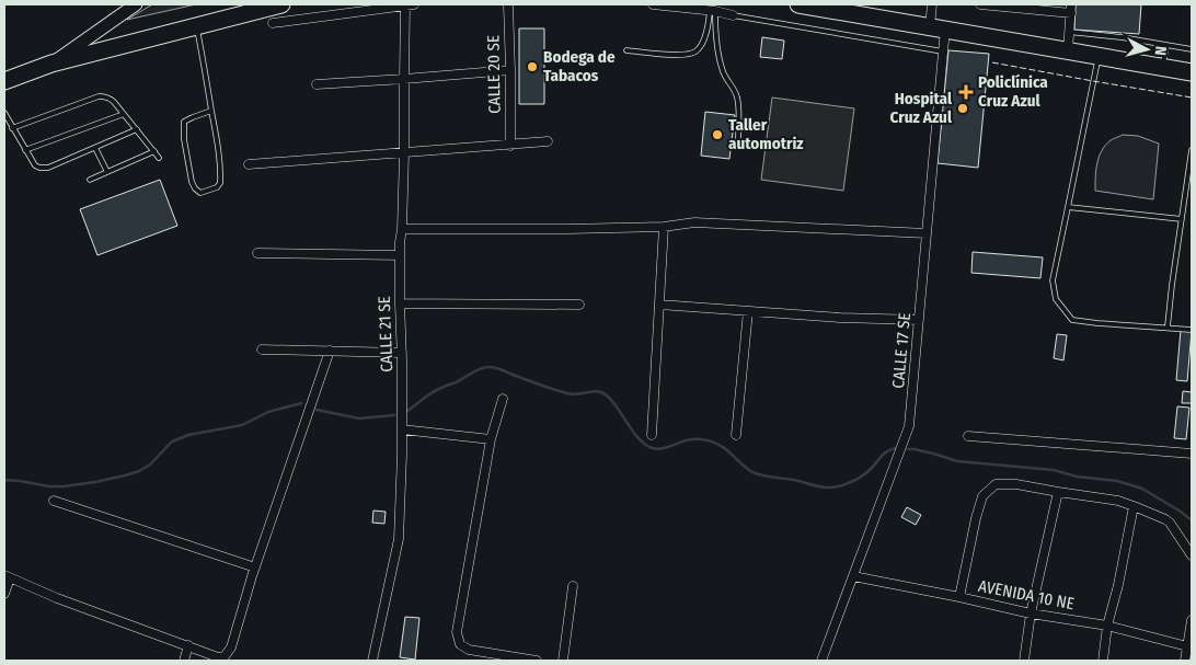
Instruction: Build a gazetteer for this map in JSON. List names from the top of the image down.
{
  "streets": {
    "street": [
      "CALLE 20 SE",
      "CALLE 21 SE",
      "CALLE 17 SE",
      "AVENIDA 10 NE"
    ]
  },
  "crossings": [
    ["CALLE 17 SE", "AVENIDA 10 NE"]
  ],
  "places": {
    "other": ["Bodega de Tabacos", "Hospital Cruz Azul", "Taller automotriz"],
    "health": ["Policlínica Cruz Azul"]
  },
  "north": "right"
}
